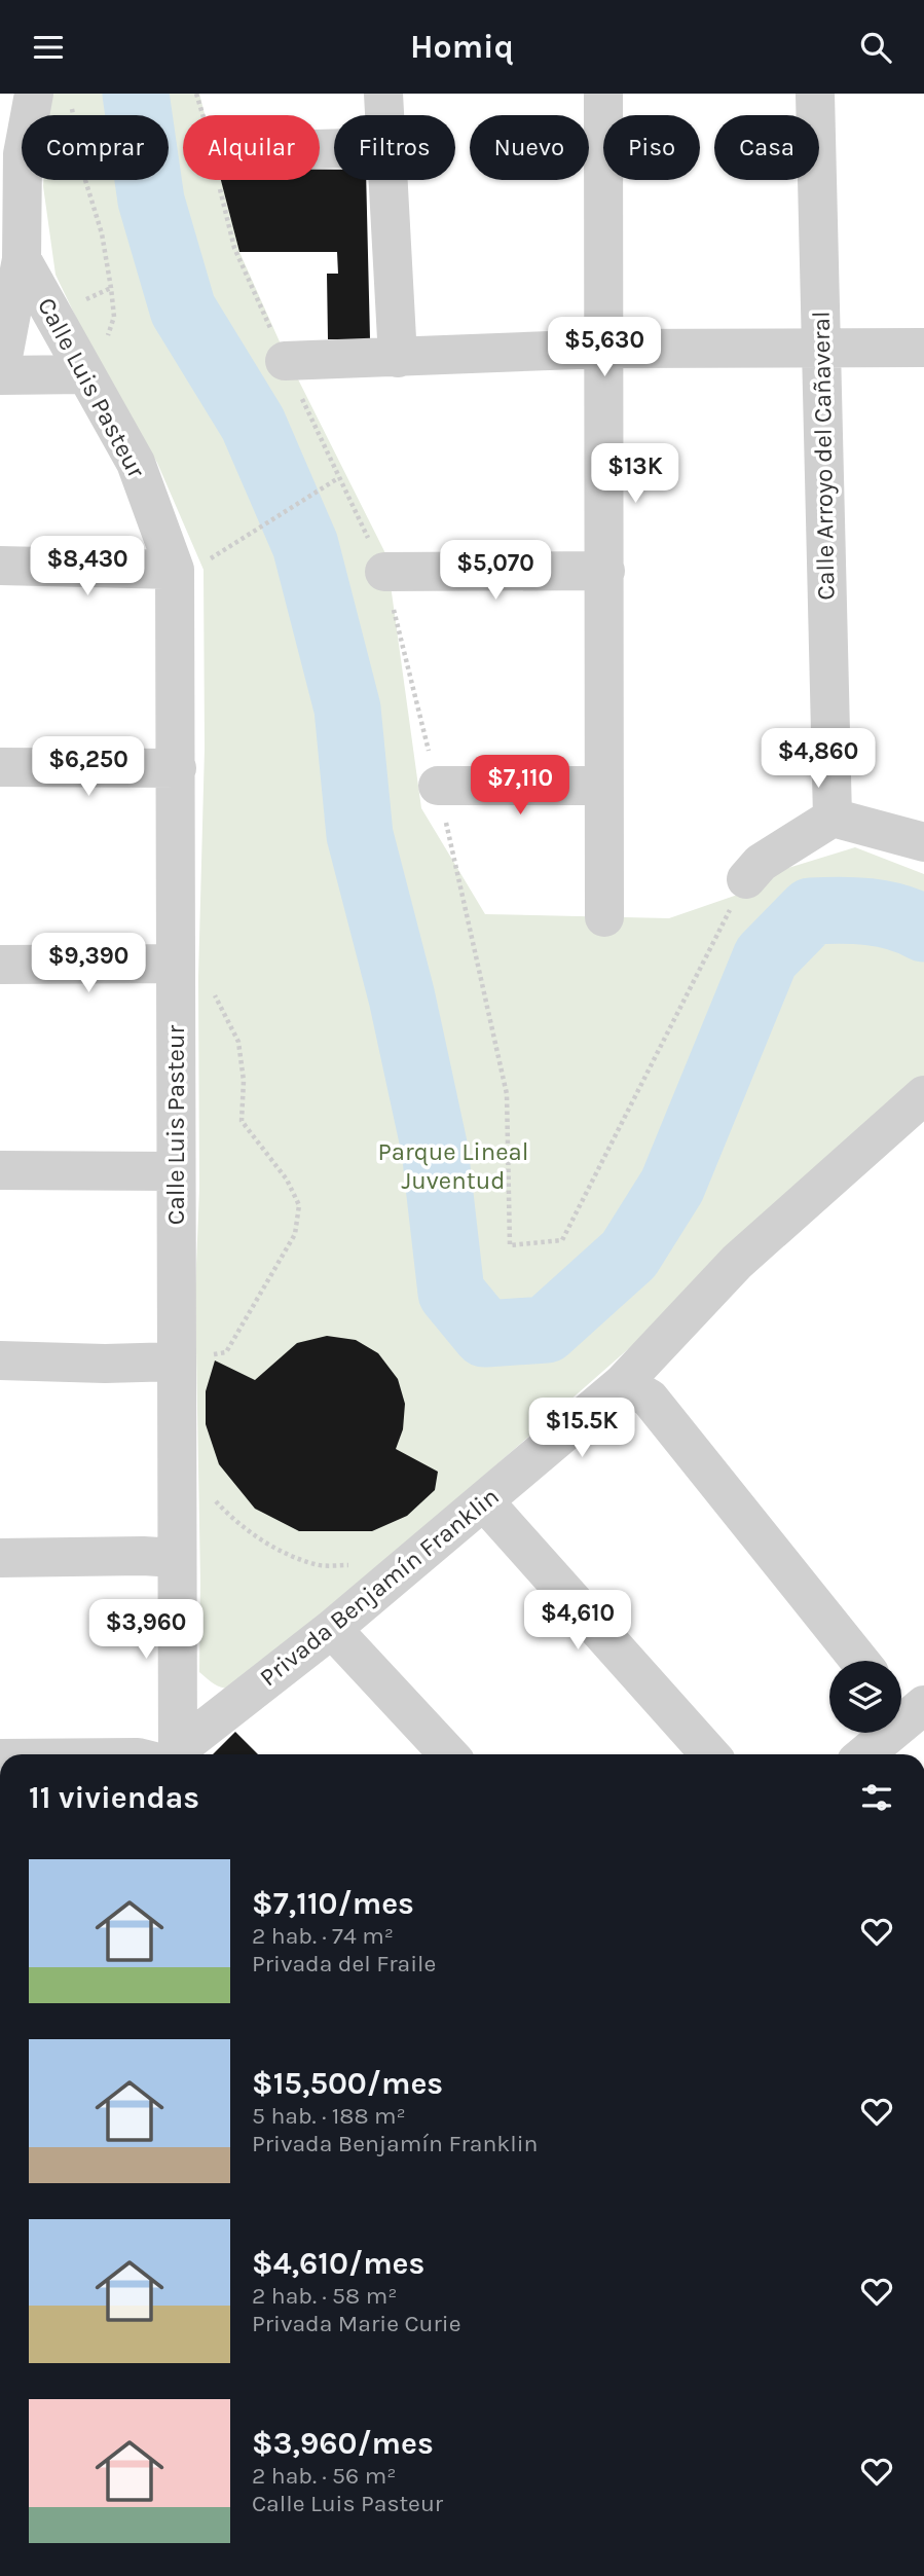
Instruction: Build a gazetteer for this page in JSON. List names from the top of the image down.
{
  "streets": {
    "street": ["Calle Luis Pasteur", "Calle Arroyo del Cañaveral", "Privada Benjamín Franklin"]
  },
  "parks": ["Parque Lineal Juventud"],
  "page": {
    "header": "Homiq",
    "chip": [
      "Comprar",
      "Alquilar",
      "Filtros",
      "Nuevo",
      "Piso",
      "Casa"
    ],
    "price": [
      "$5,630",
      "$13K",
      "$8,430",
      "$5,070",
      "$4,860",
      "$6,250",
      "$7,110",
      "$9,390",
      "$15.5K",
      "$4,610",
      "$3,960"
    ],
    "heading": "11 viviendas",
    "list": [
      {
        "name": "$7,110/mes",
        "note": "2 hab. · 74 m² · Privada del Fraile"
      },
      {
        "name": "$15,500/mes",
        "note": "5 hab. · 188 m² · Privada Benjamín Franklin"
      },
      {
        "name": "$4,610/mes",
        "note": "2 hab. · 58 m² · Privada Marie Curie"
      },
      {
        "name": "$3,960/mes",
        "note": "2 hab. · 56 m² · Calle Luis Pasteur"
      }
    ]
  }
}
